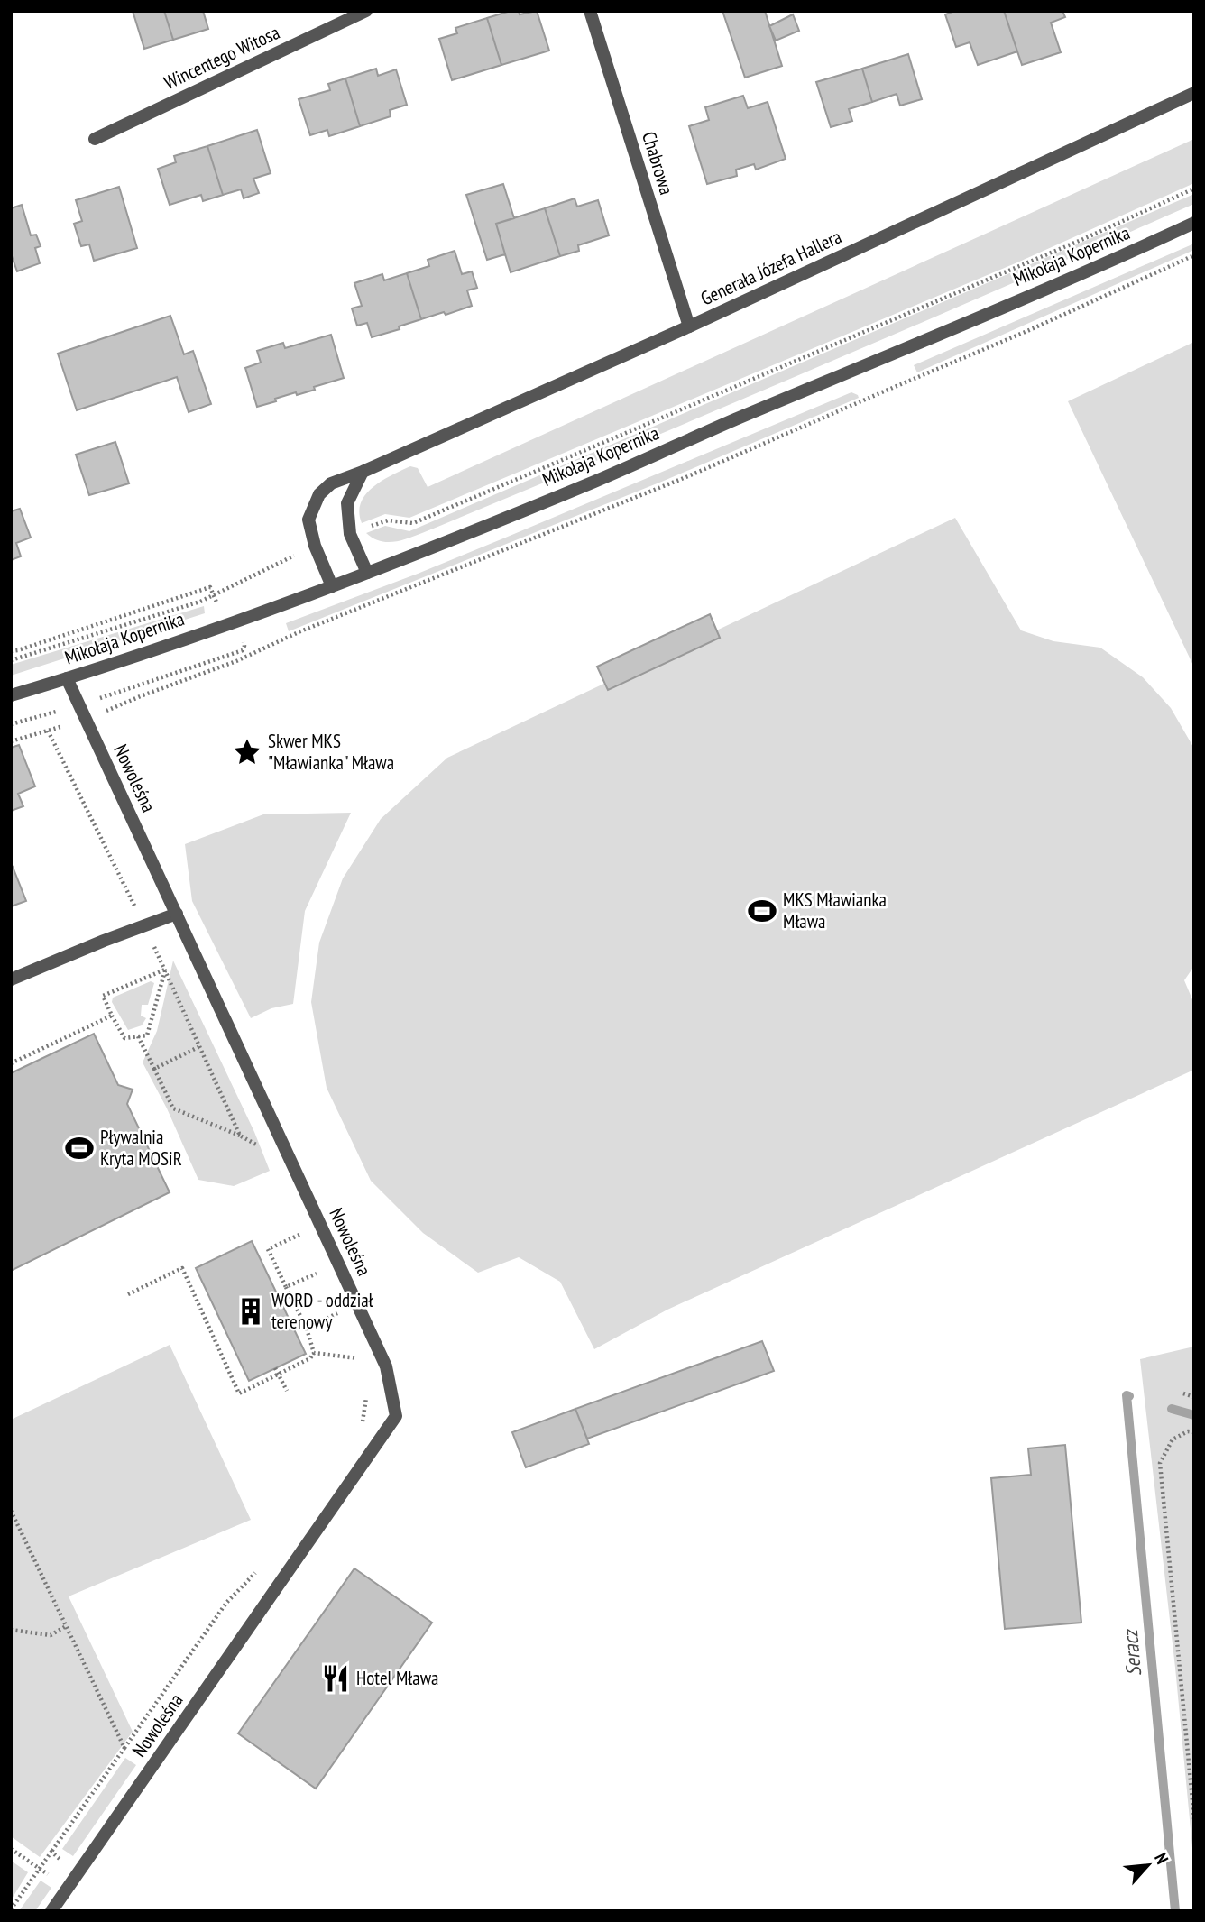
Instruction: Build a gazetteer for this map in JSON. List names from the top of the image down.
{
  "streets": {
    "street": [
      "Wincentego Witosa",
      "Chabrowa",
      "Mikołaja Kopernika",
      "Generała Józefa Hallera",
      "Nowoleśna"
    ]
  },
  "crossings": [
    ["Chabrowa", "Generała Józefa Hallera"],
    ["Mikołaja Kopernika", "Generała Józefa Hallera"],
    ["Mikołaja Kopernika", "Nowoleśna"]
  ],
  "water": ["Seracz"],
  "places": {
    "place": ["Skwer MKS \"Mławianka\" Mława"],
    "sports": ["MKS Mławianka Mława", "Pływalnia Kryta MOSiR"],
    "building": ["WORD - oddział terenowy"],
    "restaurant": ["Hotel Mława"]
  },
  "north": "top right"
}
